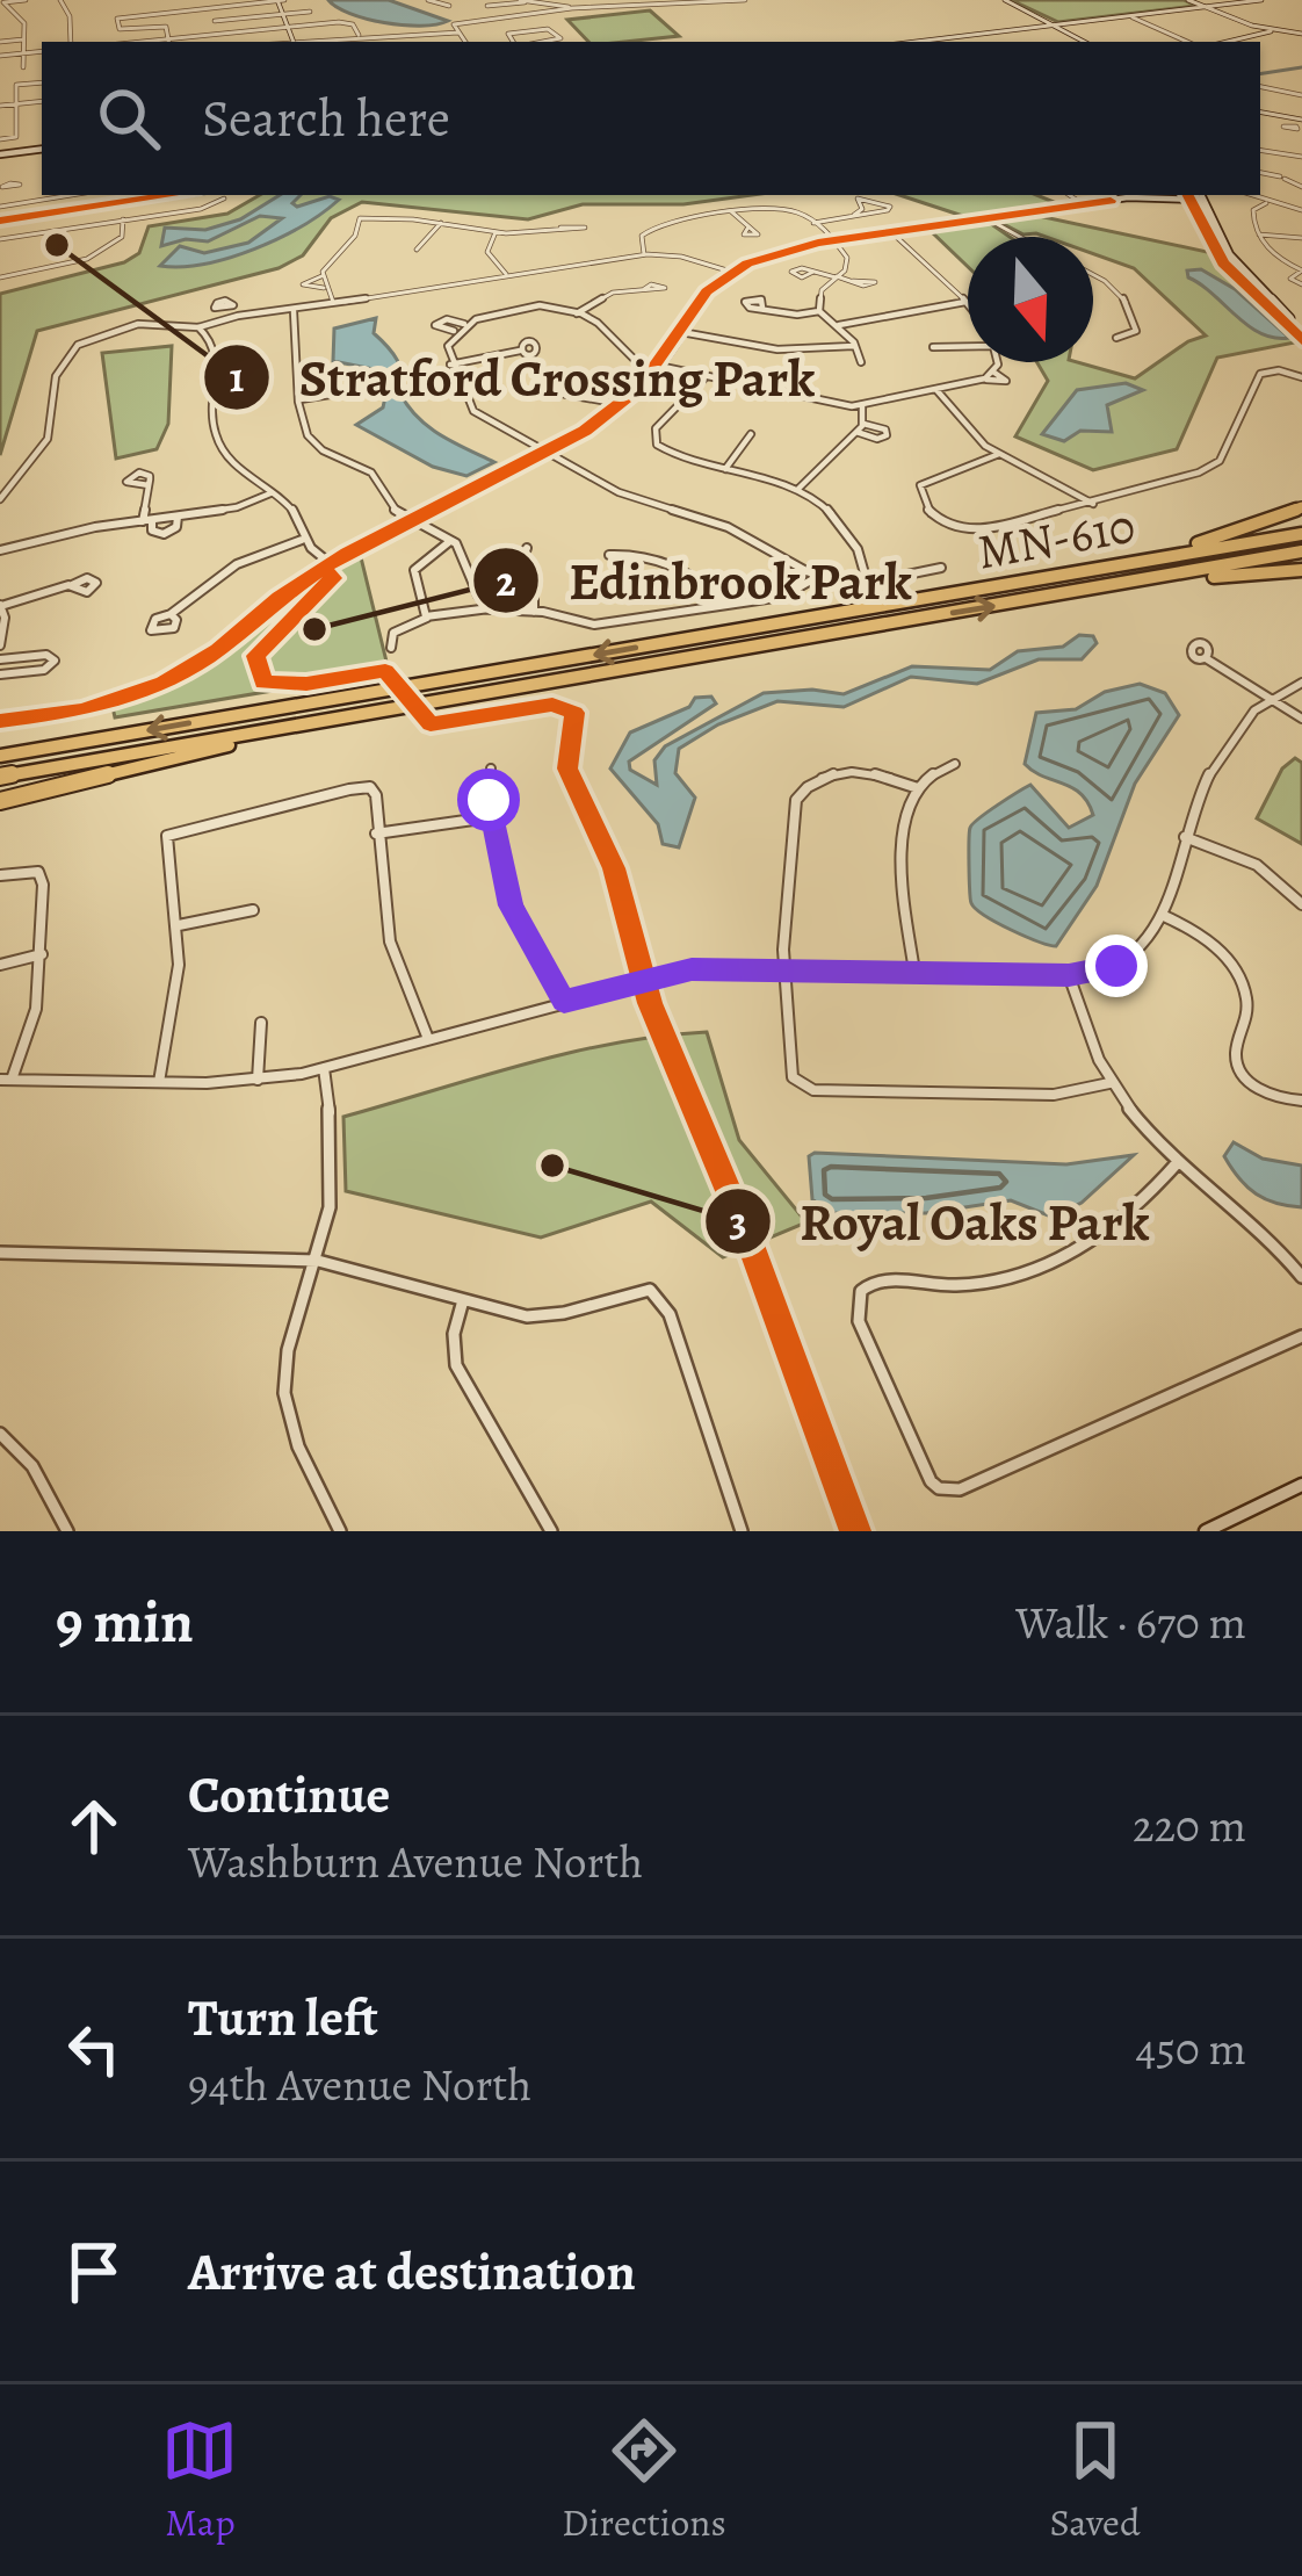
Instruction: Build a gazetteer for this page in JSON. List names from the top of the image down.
{
  "streets": {
    "highway": ["MN-610"]
  },
  "places": ["Stratford Crossing Park", "Edinbrook Park", "Royal Oaks Park"],
  "north": "bottom",
  "page": {
    "search": "Search here",
    "heading": ["9 min", "Walk · 670 m"],
    "list": [
      ["Continue", "Washburn Avenue North", "220 m"],
      ["Turn left", "94th Avenue North", "450 m"],
      "Arrive at destination"
    ],
    "nav": ["Map", "Directions", "Saved"]
  }
}
